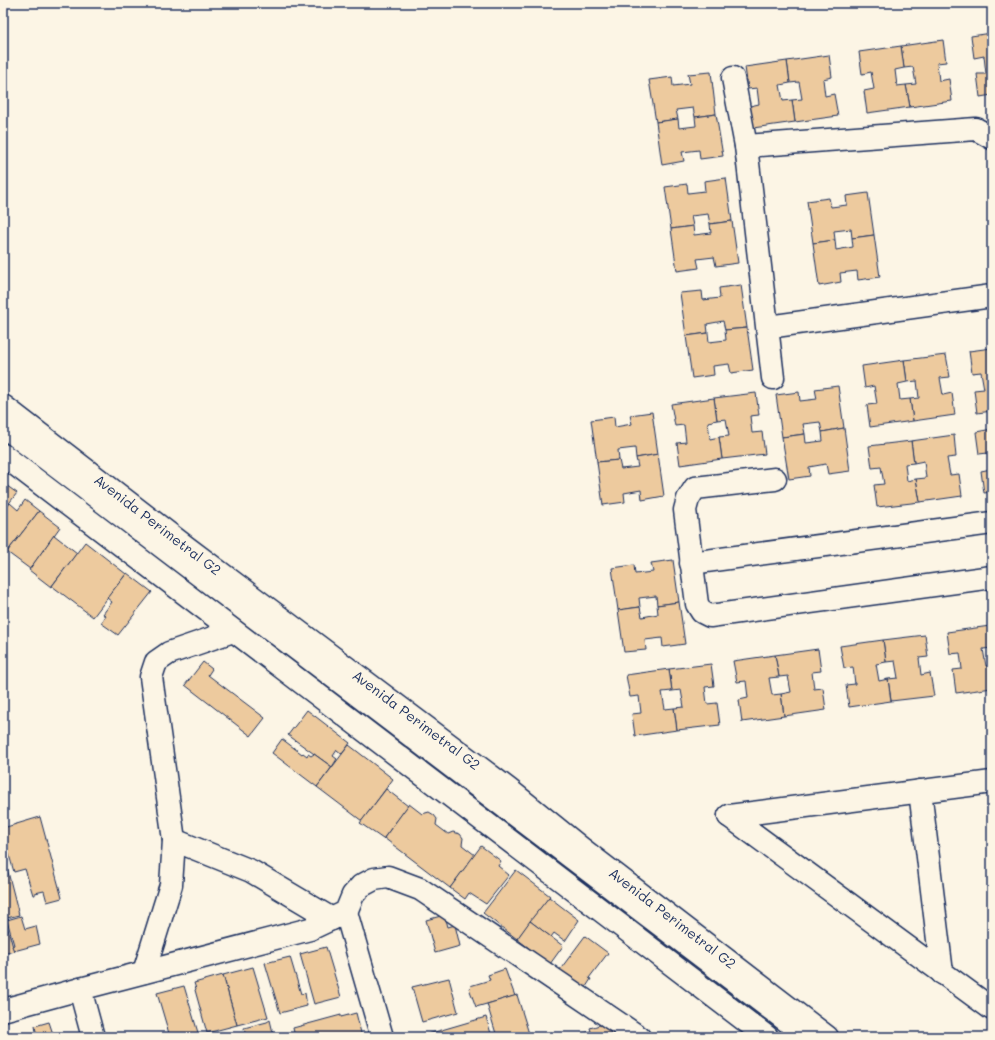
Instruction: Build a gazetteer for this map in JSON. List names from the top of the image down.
{
  "streets": {
    "street": ["Avenida Perimetral G2"]
  }
}
